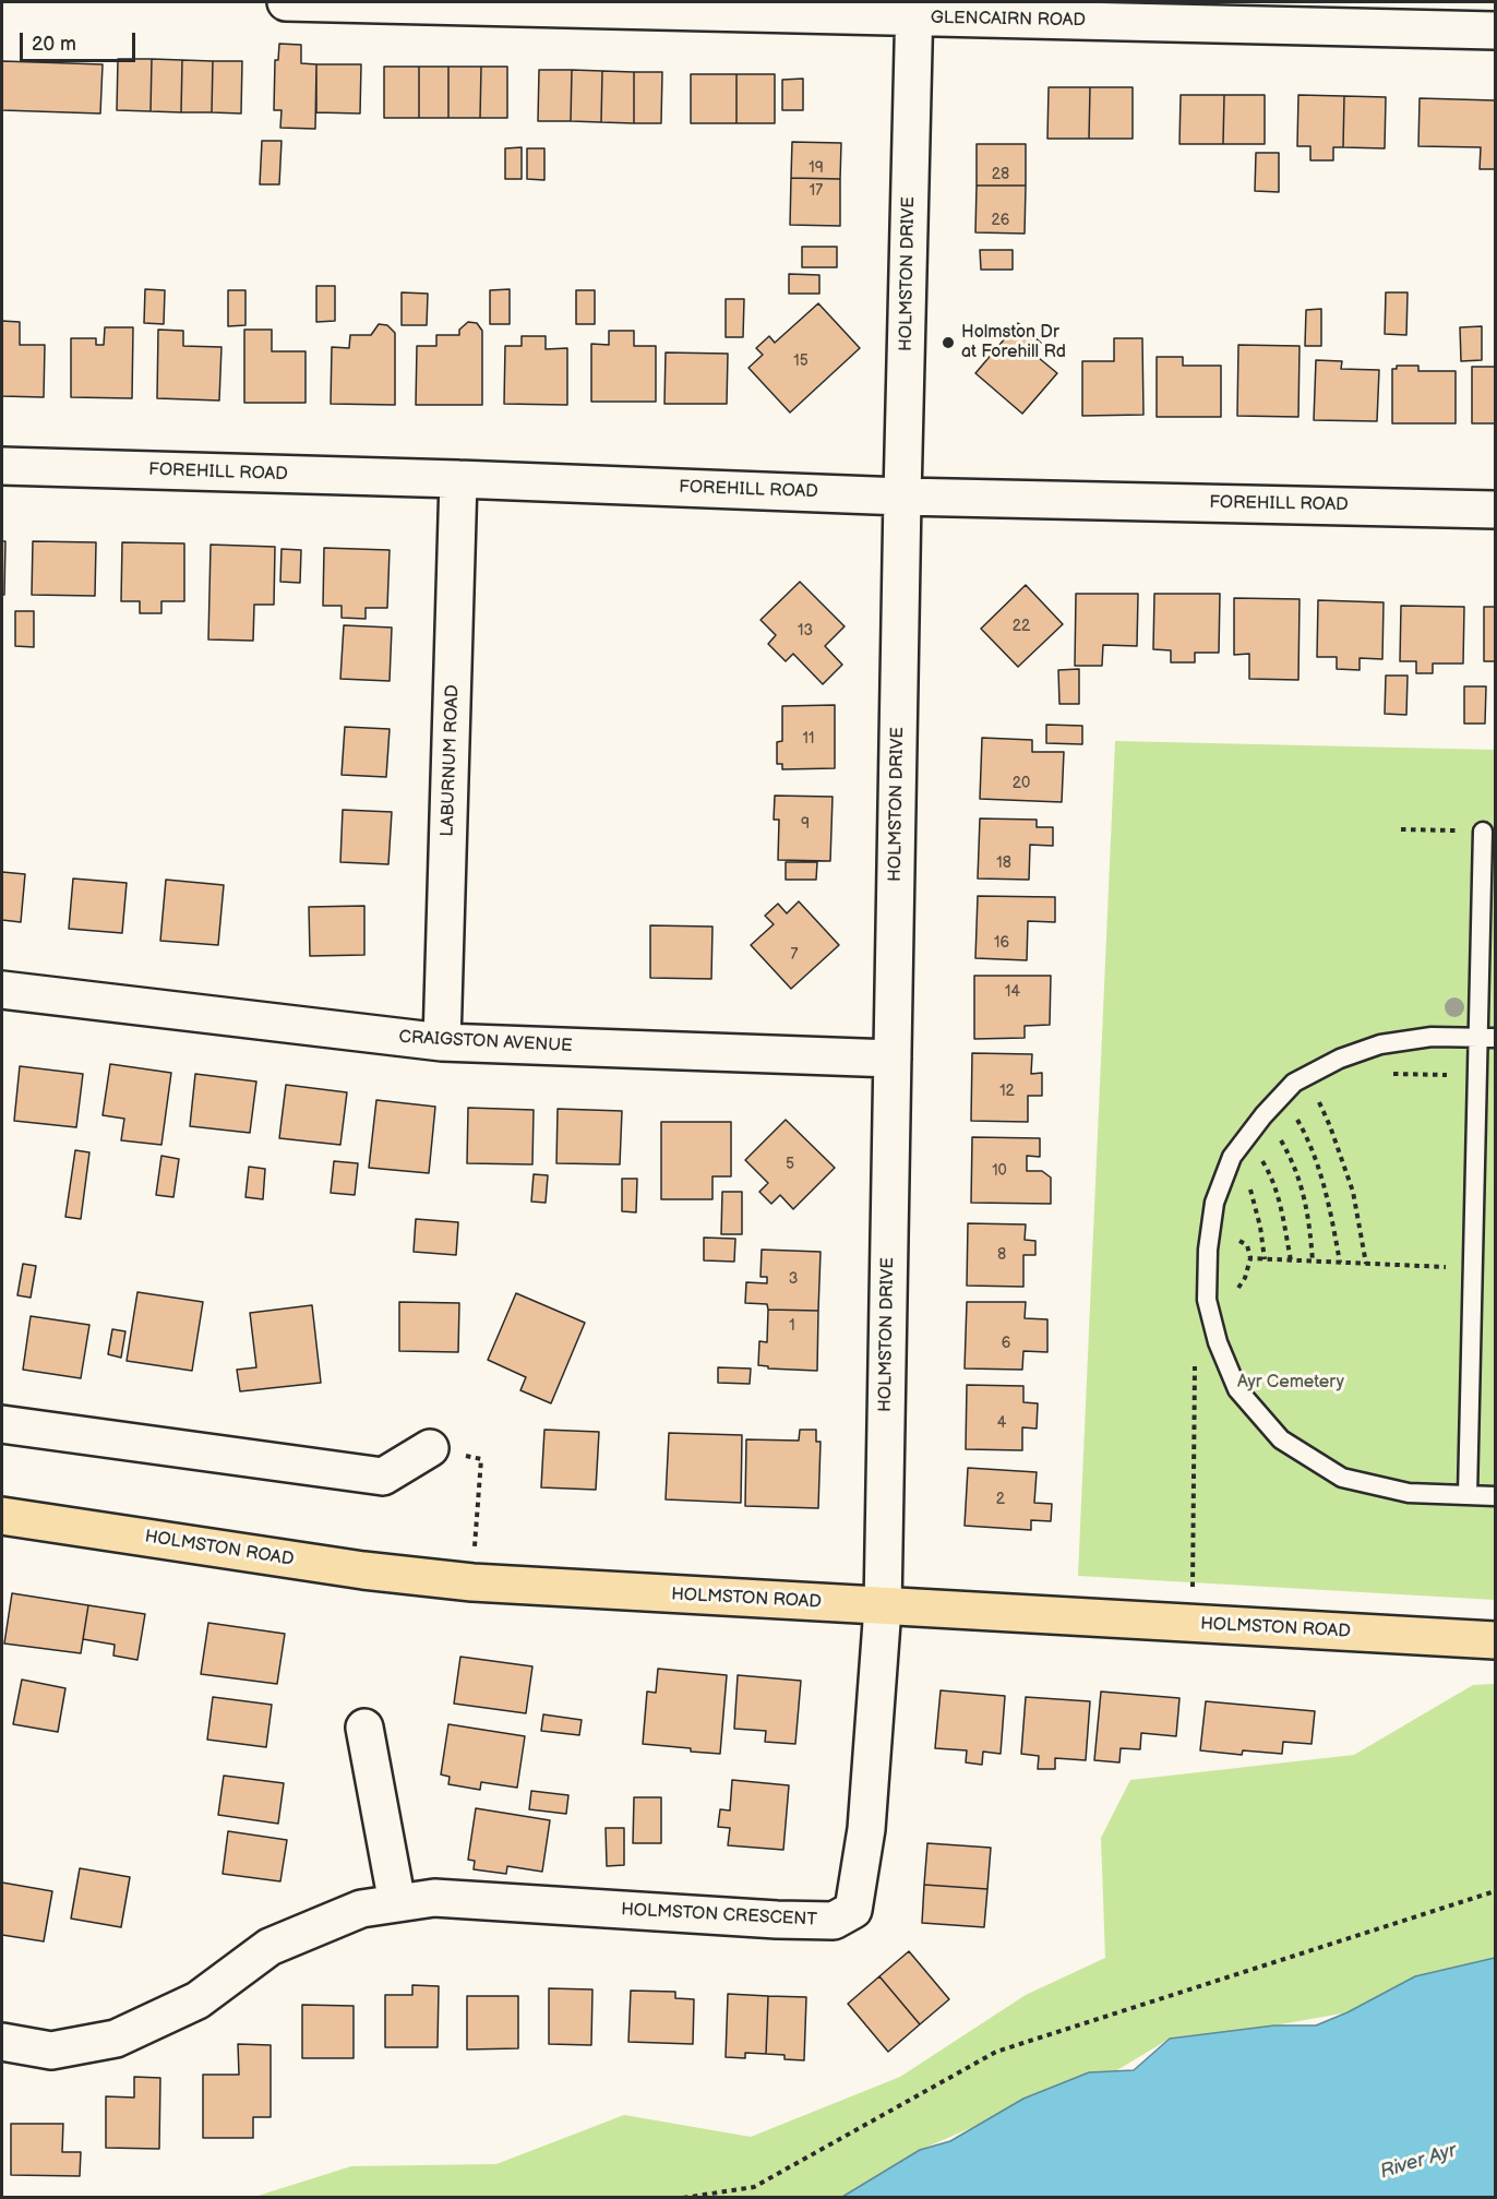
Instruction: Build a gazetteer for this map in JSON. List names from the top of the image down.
{
  "streets": {
    "main road": ["HOLMSTON ROAD"],
    "street": [
      "GLENCAIRN ROAD",
      "HOLMSTON DRIVE",
      "FOREHILL ROAD",
      "LABURNUM ROAD",
      "CRAIGSTON AVENUE",
      "HOLMSTON CRESCENT"
    ]
  },
  "crossings": [
    ["GLENCAIRN ROAD", "HOLMSTON DRIVE"],
    ["HOLMSTON DRIVE", "FOREHILL ROAD"],
    ["HOLMSTON DRIVE", "CRAIGSTON AVENUE"],
    ["HOLMSTON DRIVE", "HOLMSTON ROAD"],
    ["HOLMSTON DRIVE", "HOLMSTON CRESCENT"],
    ["FOREHILL ROAD", "LABURNUM ROAD"],
    ["LABURNUM ROAD", "CRAIGSTON AVENUE"],
    ["HOLMSTON ROAD", "HOLMSTON CRESCENT"]
  ],
  "water": ["River Ayr"],
  "parks": ["Ayr Cemetery"],
  "places": ["Holmston Dr at Forehill Rd"],
  "house_numbers": [
    "19",
    "28",
    "17",
    "26",
    "15",
    "22",
    "13",
    "11",
    "20",
    "9",
    "18",
    "16",
    "7",
    "14",
    "12",
    "5",
    "10",
    "8",
    "3",
    "1",
    "6",
    "4",
    "2"
  ],
  "scale_bar": "20 m"
}
